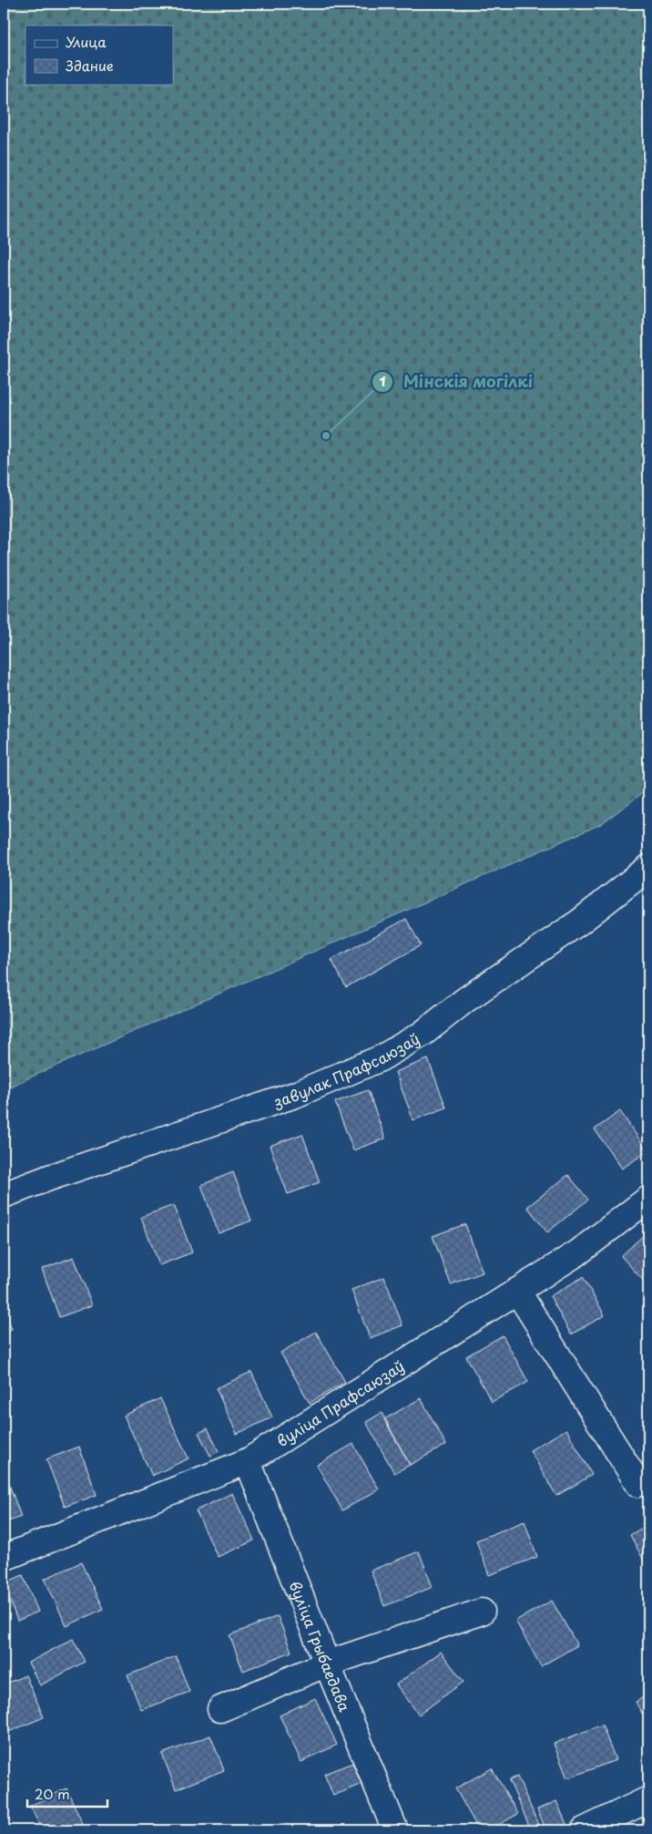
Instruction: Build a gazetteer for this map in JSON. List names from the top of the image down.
{
  "streets": {
    "street": ["завулак Прафсаюзаў", "вуліца Прафсаюзаў", "вуліца Грыбаедава"]
  },
  "crossings": [
    ["вуліца Прафсаюзаў", "вуліца Грыбаедава"]
  ],
  "places": ["Мінскія могілкі"],
  "legend": ["Улица", "Здание"],
  "scale_bar": "20 m"
}
